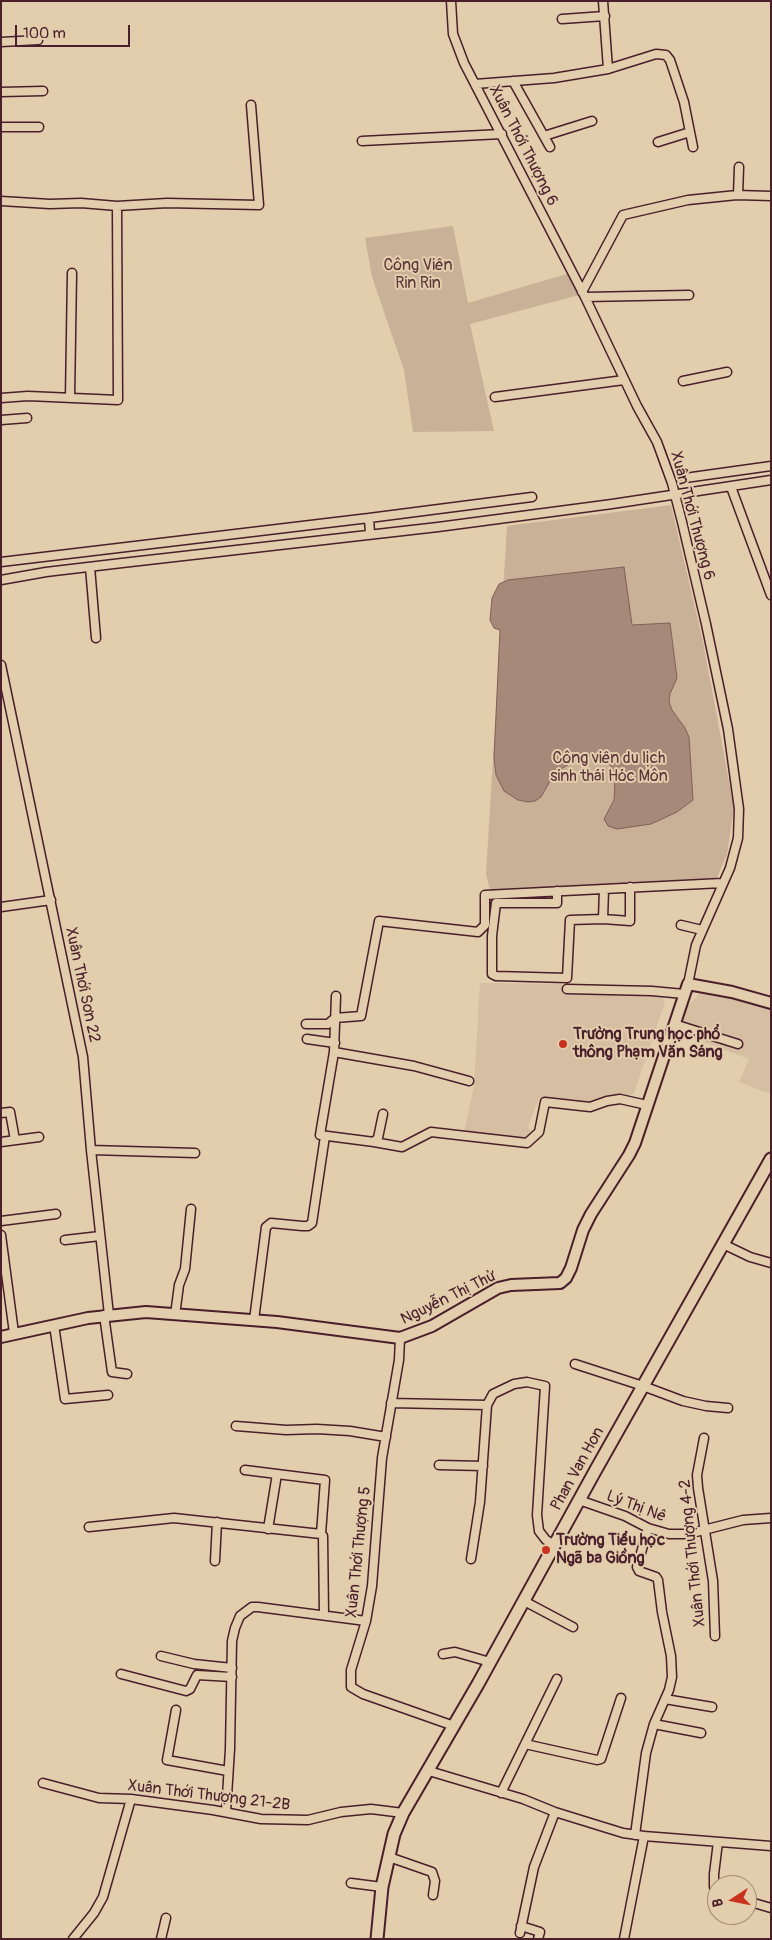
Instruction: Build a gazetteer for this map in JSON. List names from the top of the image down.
{
  "streets": {
    "main road": ["Phan Van Hon"],
    "street": [
      "Xuân Thới Thượng 6",
      "Xuân Thới Sơn 22",
      "Nguyễn Thị Thử",
      "Lý Thị Nê",
      "Xuân Thới Thượng 5",
      "Xuân Thới Thượng 4-2",
      "Xuân Thới Thượng 21-2B"
    ]
  },
  "crossings": [
    ["Xuân Thới Thượng 6", "Nguyễn Thị Thử"],
    ["Xuân Thới Sơn 22", "Nguyễn Thị Thử"],
    ["Nguyễn Thị Thử", "Xuân Thới Thượng 5"],
    ["Phan Van Hon", "Lý Thị Nê"],
    ["Phan Van Hon", "Xuân Thới Thượng 5"],
    ["Phan Van Hon", "Xuân Thới Thượng 21-2B"],
    ["Lý Thị Nê", "Xuân Thới Thượng 4-2"]
  ],
  "parks": ["Công Viên Rin Rin", "Công viên du lịch sinh thái Hóc Môn"],
  "places": ["Trường Trung học phổ thông Phạm Văn Sáng", "Trường Tiểu học Ngã ba Giồng"],
  "scale_bar": "100 m",
  "north": "left"
}
